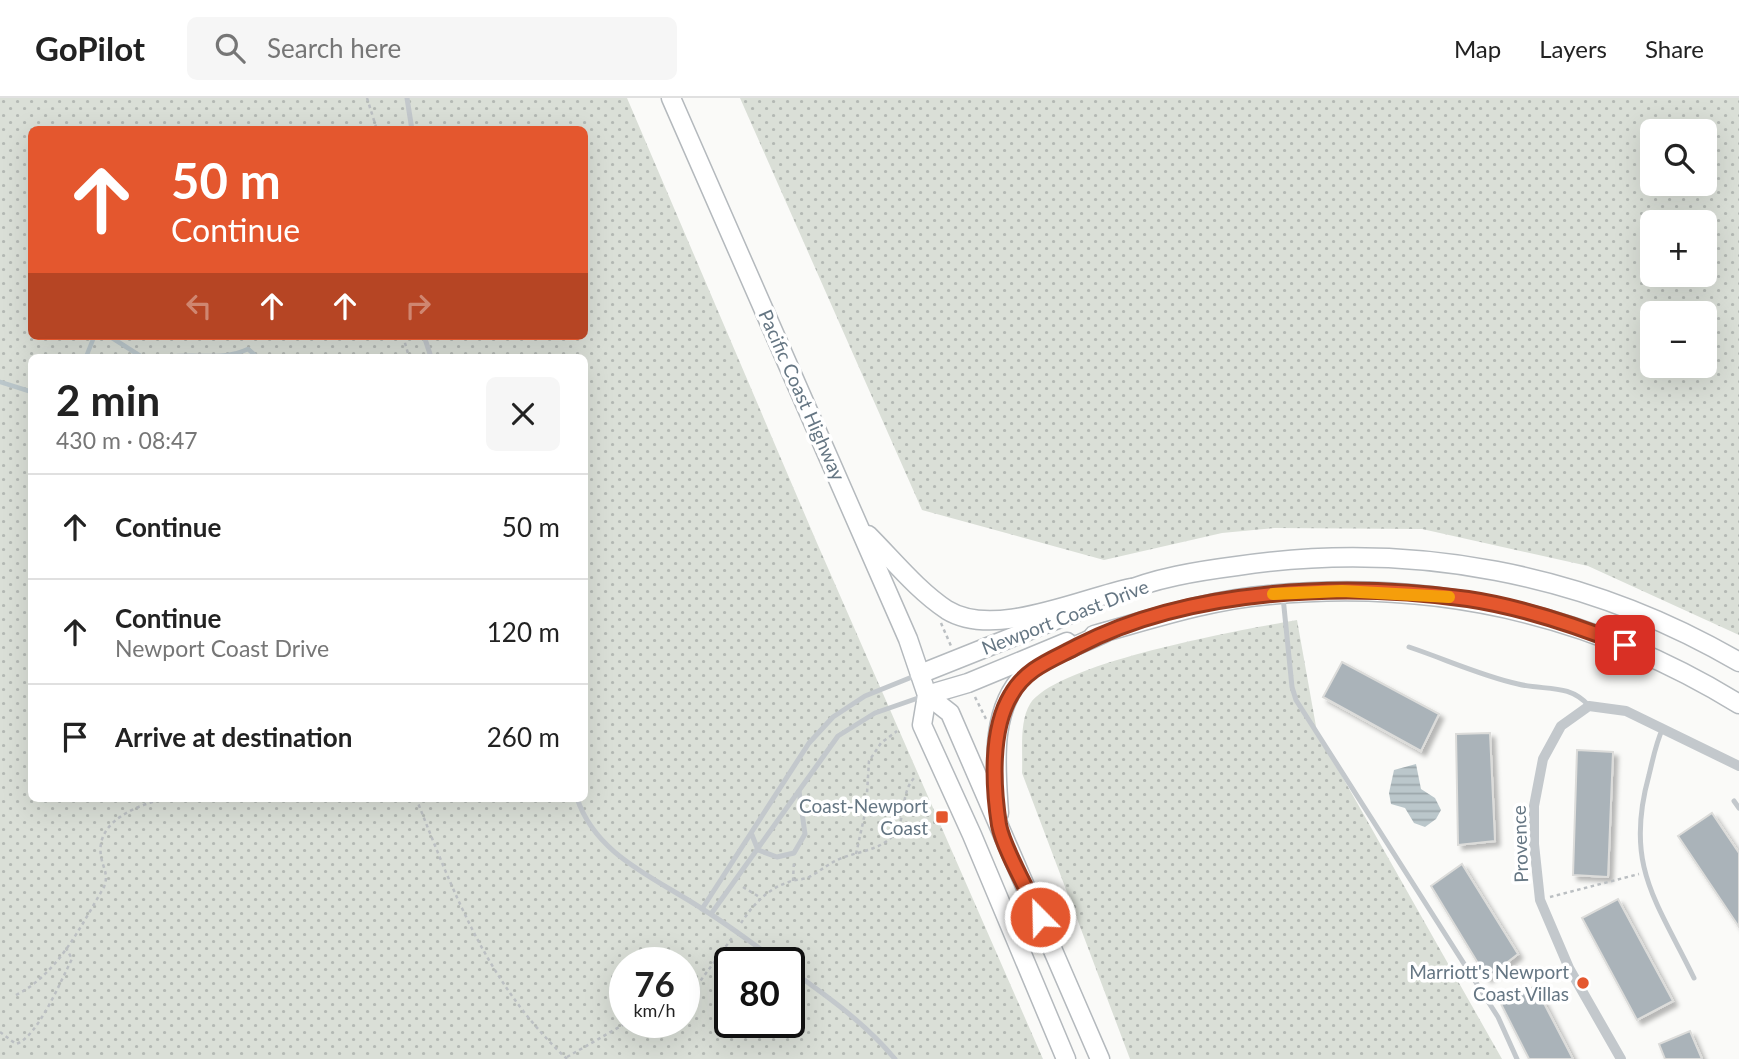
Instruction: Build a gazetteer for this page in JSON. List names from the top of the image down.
{
  "streets": {
    "main road": ["Pacific Coast Highway", "Newport Coast Drive"],
    "street": ["Provence"]
  },
  "crossings": [
    ["Pacific Coast Highway", "Newport Coast Drive"]
  ],
  "places": {
    "transit": ["Coast-Newport Coast"],
    "other": ["Marriott's Newport Coast Villas"]
  },
  "page": {
    "header": "GoPilot",
    "search": "Search here",
    "nav": ["Map", "Layers", "Share"],
    "map_buttons": ["+", "−"],
    "turn": ["50 m", "Continue"],
    "heading": ["2 min", "430 m · 08:47"],
    "list": [
      {
        "name": "Continue",
        "value": "50 m"
      },
      {
        "name": "Continue",
        "note": "Newport Coast Drive",
        "value": "120 m"
      },
      {
        "name": "Arrive at destination",
        "value": "260 m"
      }
    ],
    "speed": "76 km/h",
    "limit": "80"
  }
}
